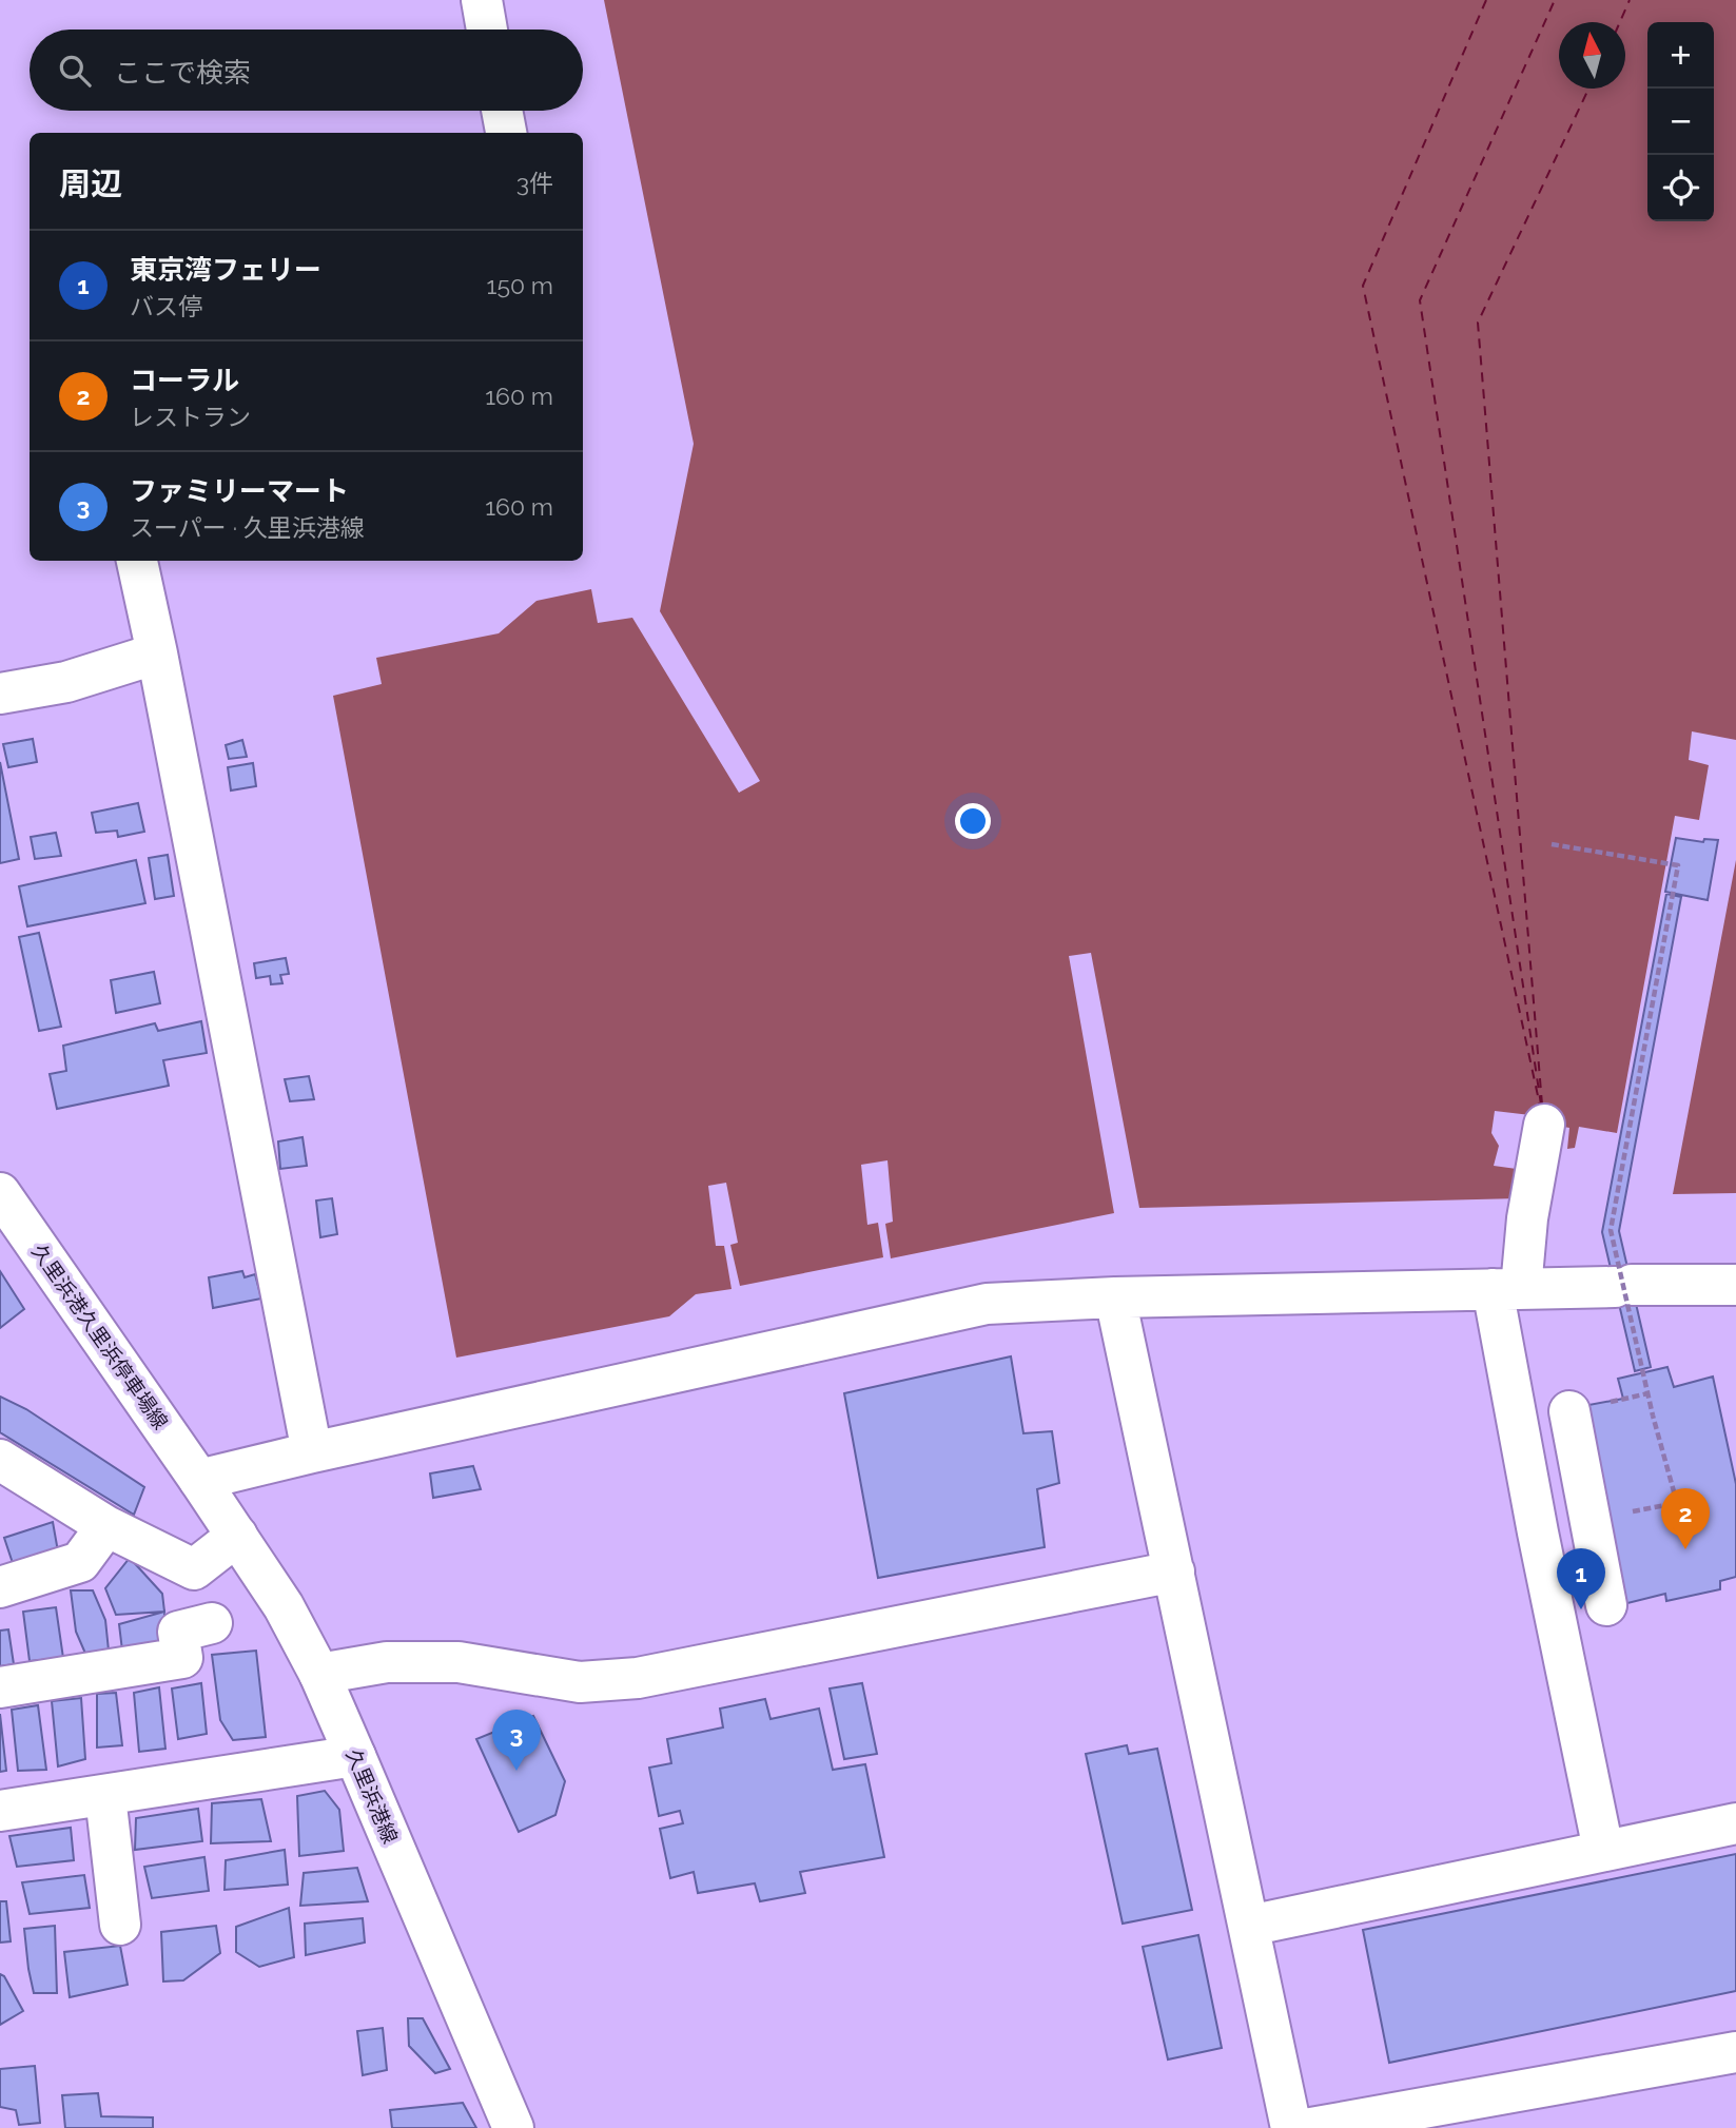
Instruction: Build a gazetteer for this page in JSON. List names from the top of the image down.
{
  "streets": {
    "street": ["久里浜港久里浜停車場線", "久里浜港線"]
  },
  "crossings": [
    ["久里浜港久里浜停車場線", "久里浜港線"]
  ],
  "north": "top",
  "page": {
    "map_buttons": ["+", "−"],
    "search": "ここで検索",
    "heading": ["周辺", "3件"],
    "list": [
      {
        "mark": "1",
        "name": "東京湾フェリー",
        "note": "バス停",
        "value": "150 m"
      },
      {
        "mark": "2",
        "name": "コーラル",
        "note": "レストラン",
        "value": "160 m"
      },
      {
        "mark": "3",
        "name": "ファミリーマート",
        "note": "スーパー · 久里浜港線",
        "value": "160 m"
      }
    ],
    "pins": ["2", "1", "3"]
  }
}
